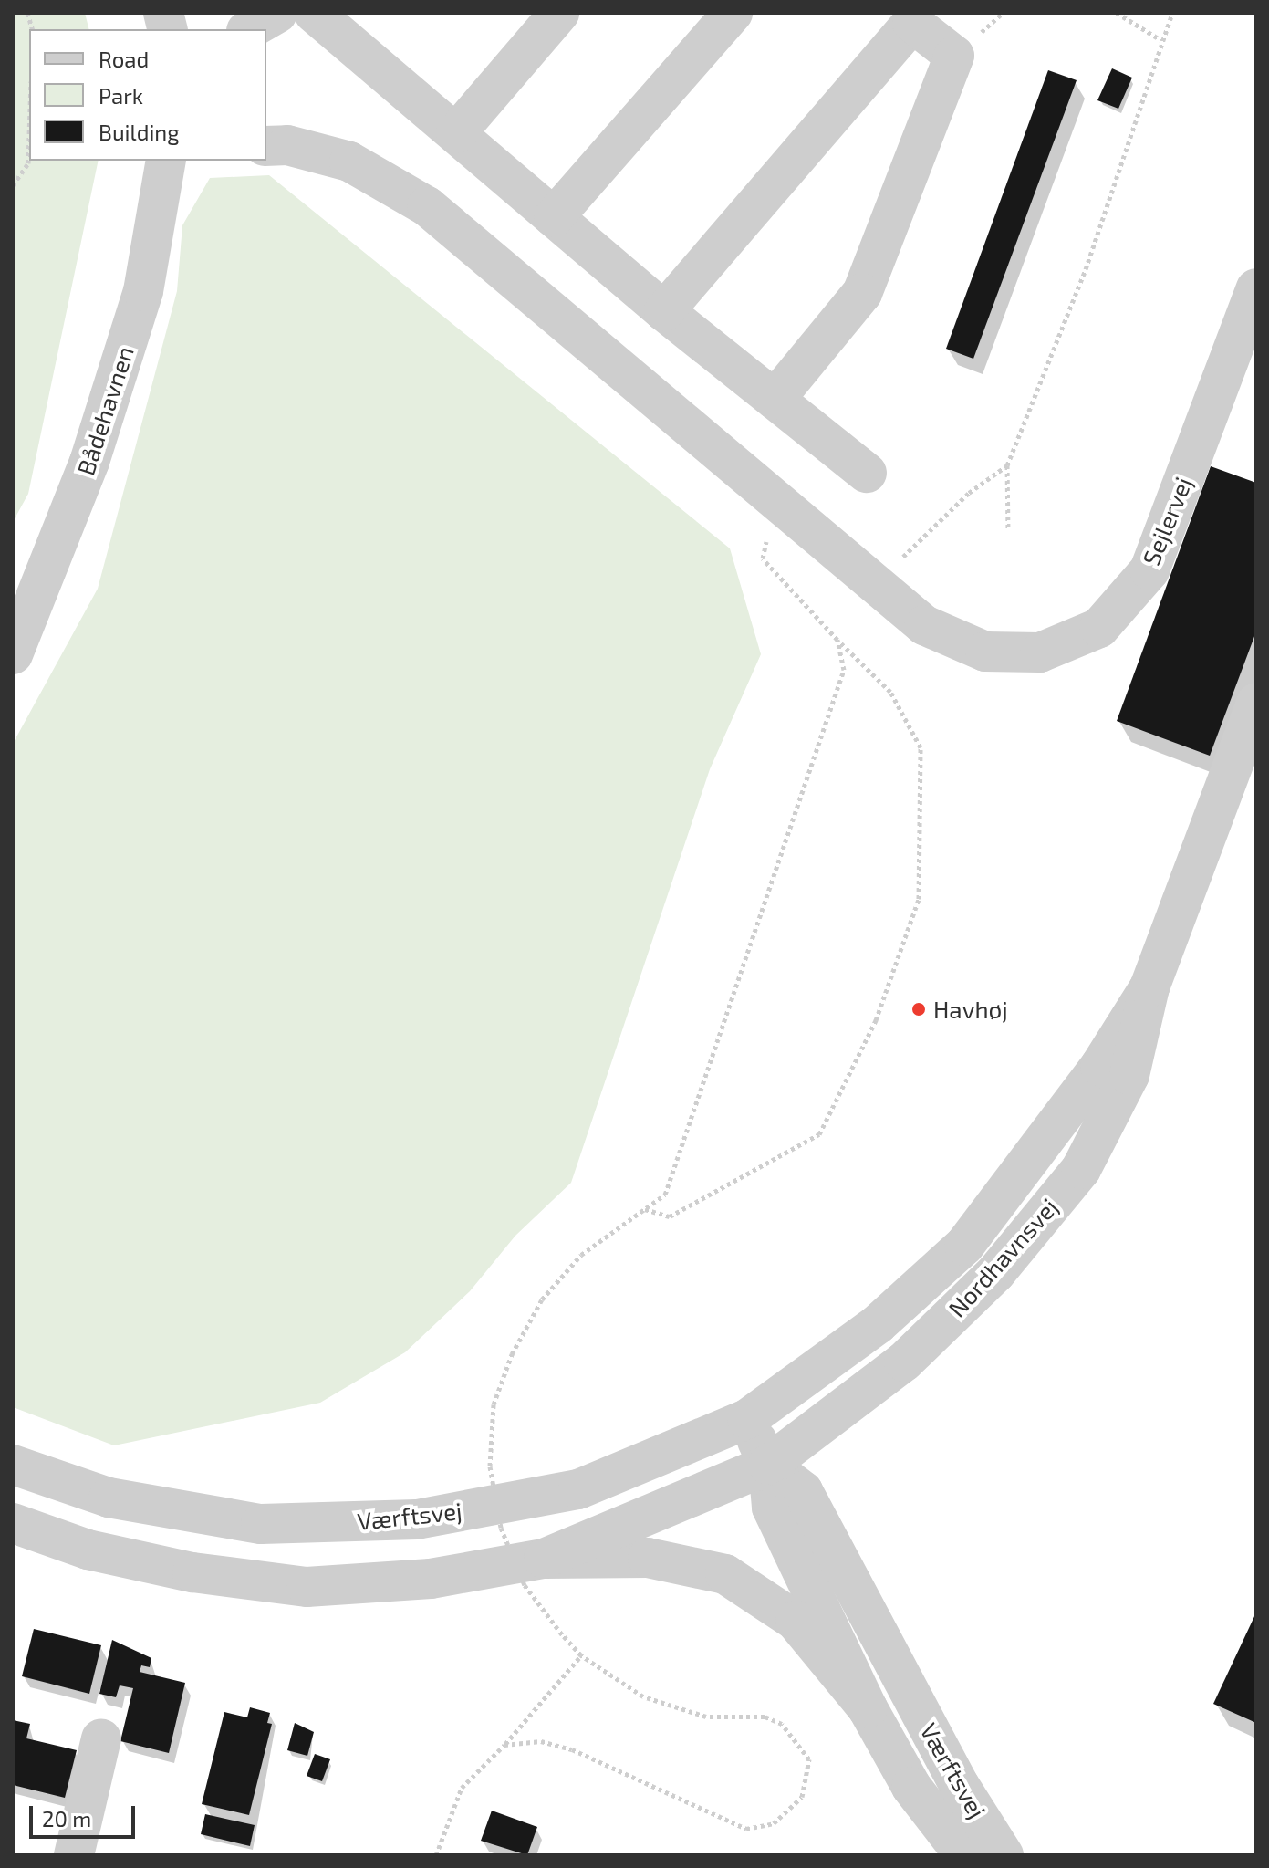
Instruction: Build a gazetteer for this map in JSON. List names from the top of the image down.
{
  "streets": {
    "street": [
      "Bådehavnen",
      "Sejlervej",
      "Nordhavnsvej",
      "Værftsvej"
    ]
  },
  "crossings": [
    ["Nordhavnsvej", "Værftsvej"]
  ],
  "places": ["Havhøj"],
  "legend": ["Road", "Park", "Building"],
  "scale_bar": "20 m"
}
